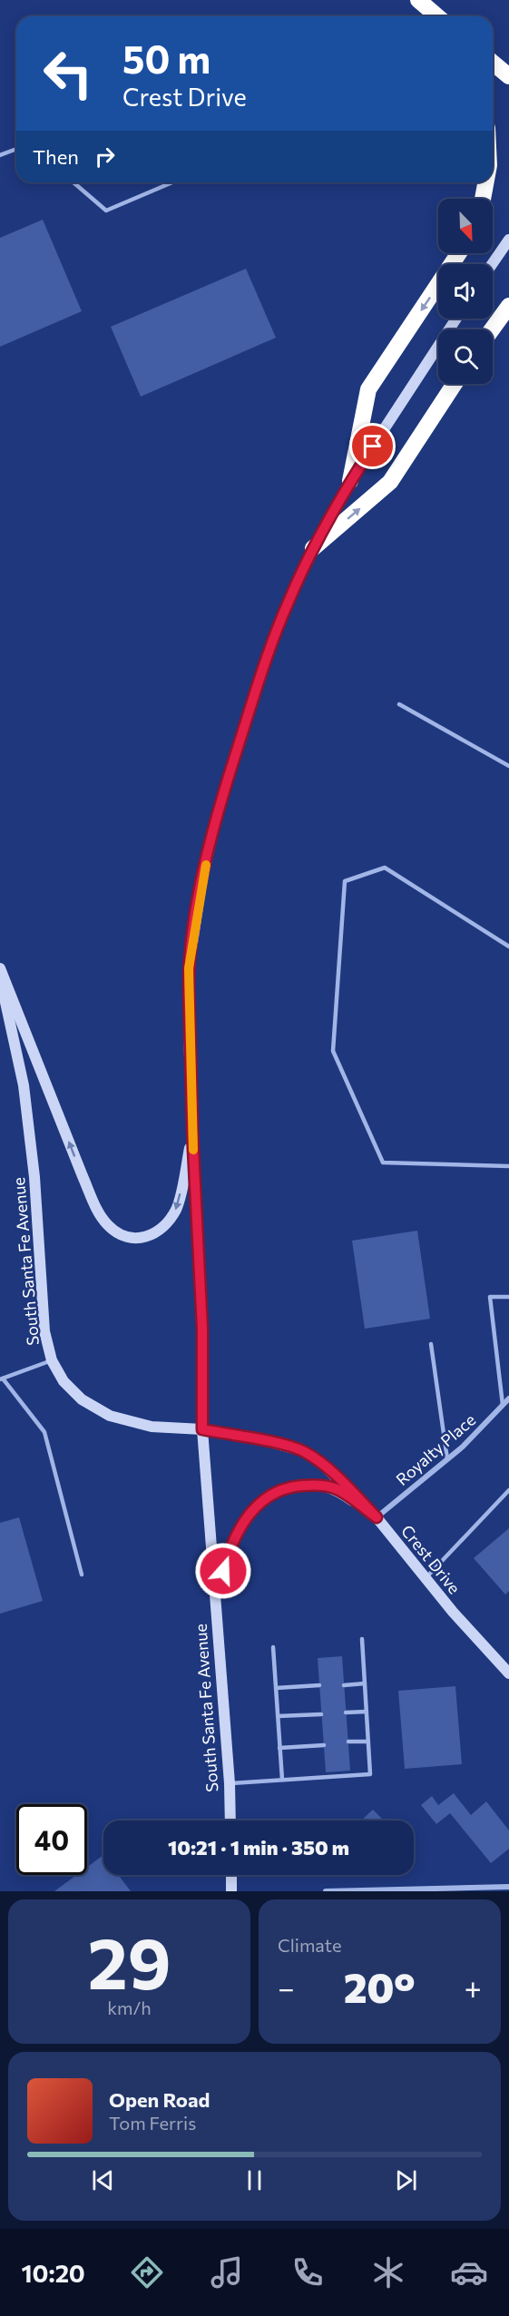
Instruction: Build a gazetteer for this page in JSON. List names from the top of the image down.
{
  "streets": {
    "main road": ["South Santa Fe Avenue", "Crest Drive"],
    "street": ["Royalty Place"]
  },
  "crossings": [
    ["South Santa Fe Avenue", "Crest Drive"],
    ["Royalty Place", "Crest Drive"]
  ],
  "north": "bottom right",
  "page": {
    "turn": ["50 m", "Crest Drive"],
    "then": "Then",
    "limit": "40",
    "trip": "10:21 · 1 min · 350 m",
    "tile": [
      ["29", "km/h"],
      "Climate"
    ],
    "heat": ["−", "20°", "+"],
    "song": ["Open Road", "Tom Ferris"],
    "tabs": "10:20"
  }
}
